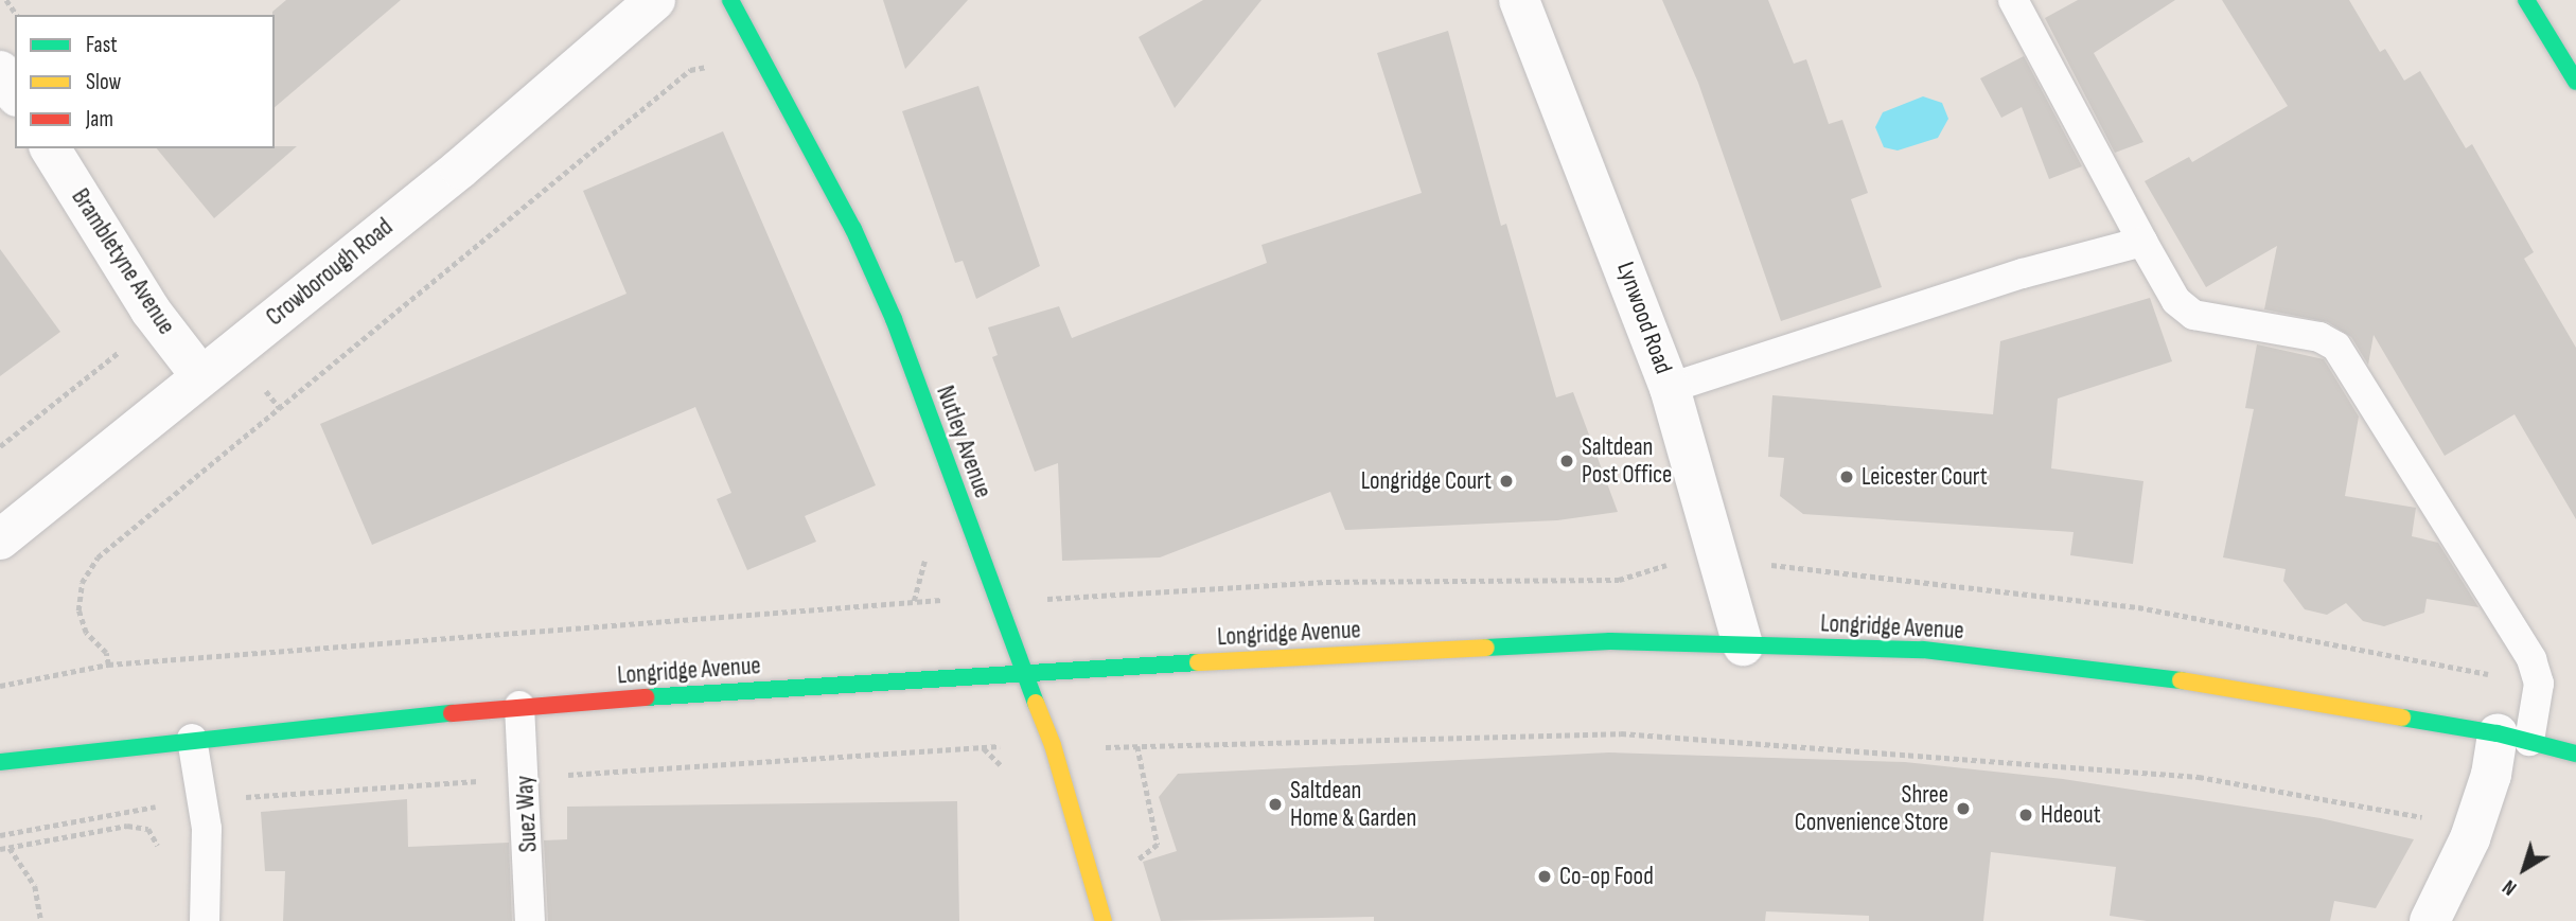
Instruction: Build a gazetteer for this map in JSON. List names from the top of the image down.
{
  "streets": {
    "street": [
      "Brambletyne Avenue",
      "Crowborough Road",
      "Lynwood Road",
      "Nutley Avenue",
      "Longridge Avenue"
    ],
    "lane": ["Suez Way"]
  },
  "crossings": [
    ["Brambletyne Avenue", "Crowborough Road"],
    ["Lynwood Road", "Longridge Avenue"],
    ["Nutley Avenue", "Longridge Avenue"],
    ["Longridge Avenue", "Suez Way"]
  ],
  "places": [
    "Saltdean Post Office",
    "Leicester Court",
    "Longridge Court",
    "Saltdean Home & Garden",
    "Shree Convenience Store",
    "Hdeout",
    "Co-op Food"
  ],
  "legend": ["Fast", "Slow", "Jam"],
  "north": "bottom left"
}
